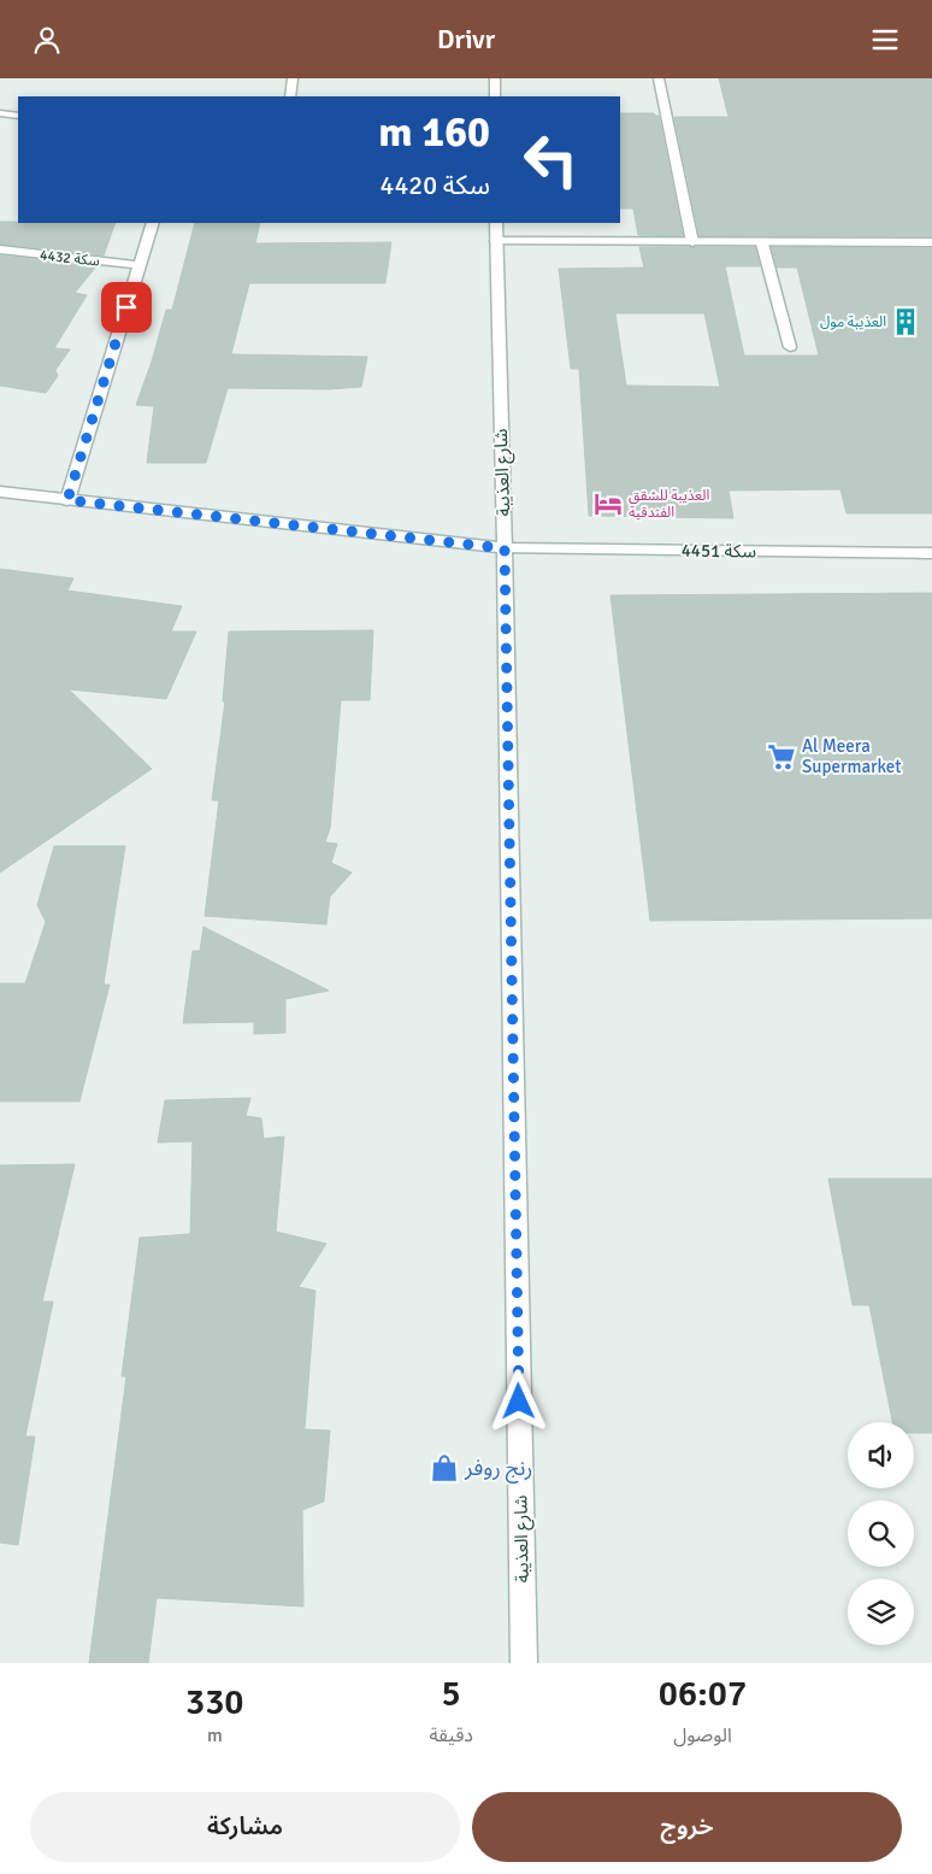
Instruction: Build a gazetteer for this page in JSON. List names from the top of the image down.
{
  "streets": {
    "street": ["سكة 4432", "شارع العذيبة", "سكة 4451"]
  },
  "crossings": [
    ["شارع العذيبة", "سكة 4451"]
  ],
  "places": {
    "building": ["العذيبة مول"],
    "hotel": ["العذيبة للشقق الفندقية"],
    "supermarket": ["Al Meera Supermarket"],
    "shop": ["رنج روفر"]
  },
  "page": {
    "header": "Drivr",
    "turn": ["160 m", "سكة 4420"],
    "eta": [
      "06:07",
      "الوصول",
      "5",
      "دقيقة",
      "330",
      "m"
    ],
    "buttons": ["خروج", "مشاركة"]
  }
}
